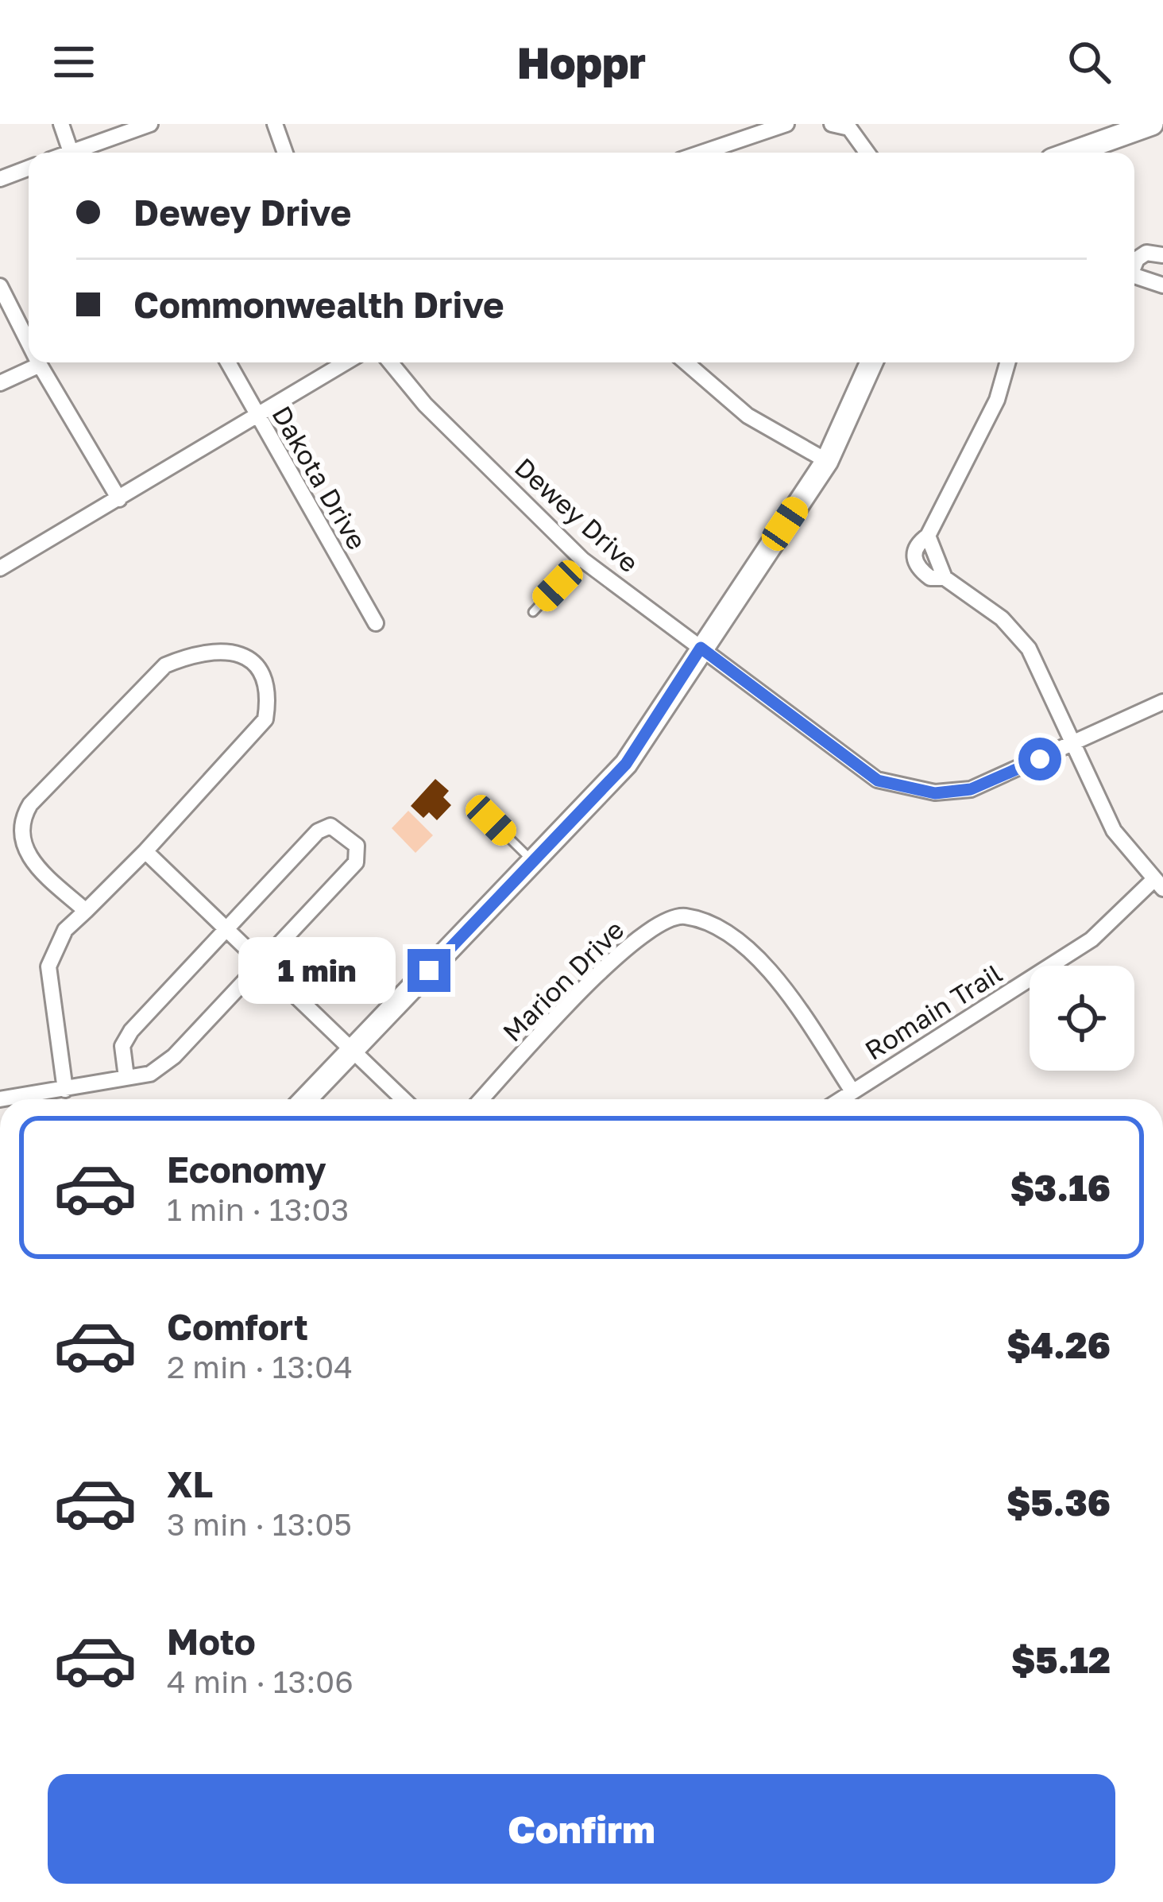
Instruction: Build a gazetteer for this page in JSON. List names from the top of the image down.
{
  "streets": {
    "street": [
      "Dakota Drive",
      "Dewey Drive",
      "Marion Drive",
      "Romain Trail"
    ]
  },
  "crossings": [
    ["Marion Drive", "Romain Trail"]
  ],
  "page": {
    "header": "Hoppr",
    "banner": ["Dewey Drive", "Commonwealth Drive"],
    "bubble": "1 min",
    "list": [
      {
        "name": "Economy",
        "note": "1 min · 13:03",
        "value": "$3.16"
      },
      {
        "name": "Comfort",
        "note": "2 min · 13:04",
        "value": "$4.26"
      },
      {
        "name": "XL",
        "note": "3 min · 13:05",
        "value": "$5.36"
      },
      {
        "name": "Moto",
        "note": "4 min · 13:06",
        "value": "$5.12"
      }
    ],
    "buttons": "Confirm"
  }
}
